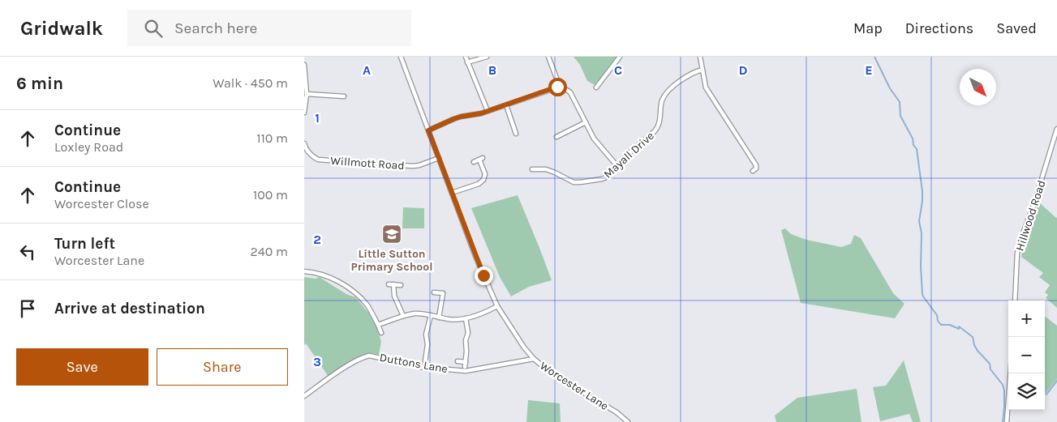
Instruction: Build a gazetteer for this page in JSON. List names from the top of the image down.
{
  "streets": {
    "street": [
      "Mayall Drive",
      "Willmott Road",
      "Hillwood Road",
      "Duttons Lane",
      "Worcester Lane"
    ]
  },
  "crossings": [
    ["Willmott Road", "Worcester Lane"],
    ["Duttons Lane", "Worcester Lane"]
  ],
  "places": {
    "school or university": ["Little Sutton Primary School"]
  },
  "north": "bottom right",
  "page": {
    "header": "Gridwalk",
    "search": "Search here",
    "nav": ["Map", "Directions", "Saved"],
    "heading": ["6 min", "Walk · 450 m"],
    "list": [
      ["Continue", "Loxley Road", "110 m"],
      ["Continue", "Worcester Close", "100 m"],
      ["Turn left", "Worcester Lane", "240 m"],
      "Arrive at destination"
    ],
    "map_buttons": ["+", "−"],
    "buttons": ["Save", "Share"]
  },
  "grid": {
    "columns": [
      "A",
      "B",
      "C",
      "D",
      "E"
    ],
    "rows": ["1", "2", "3"]
  }
}
